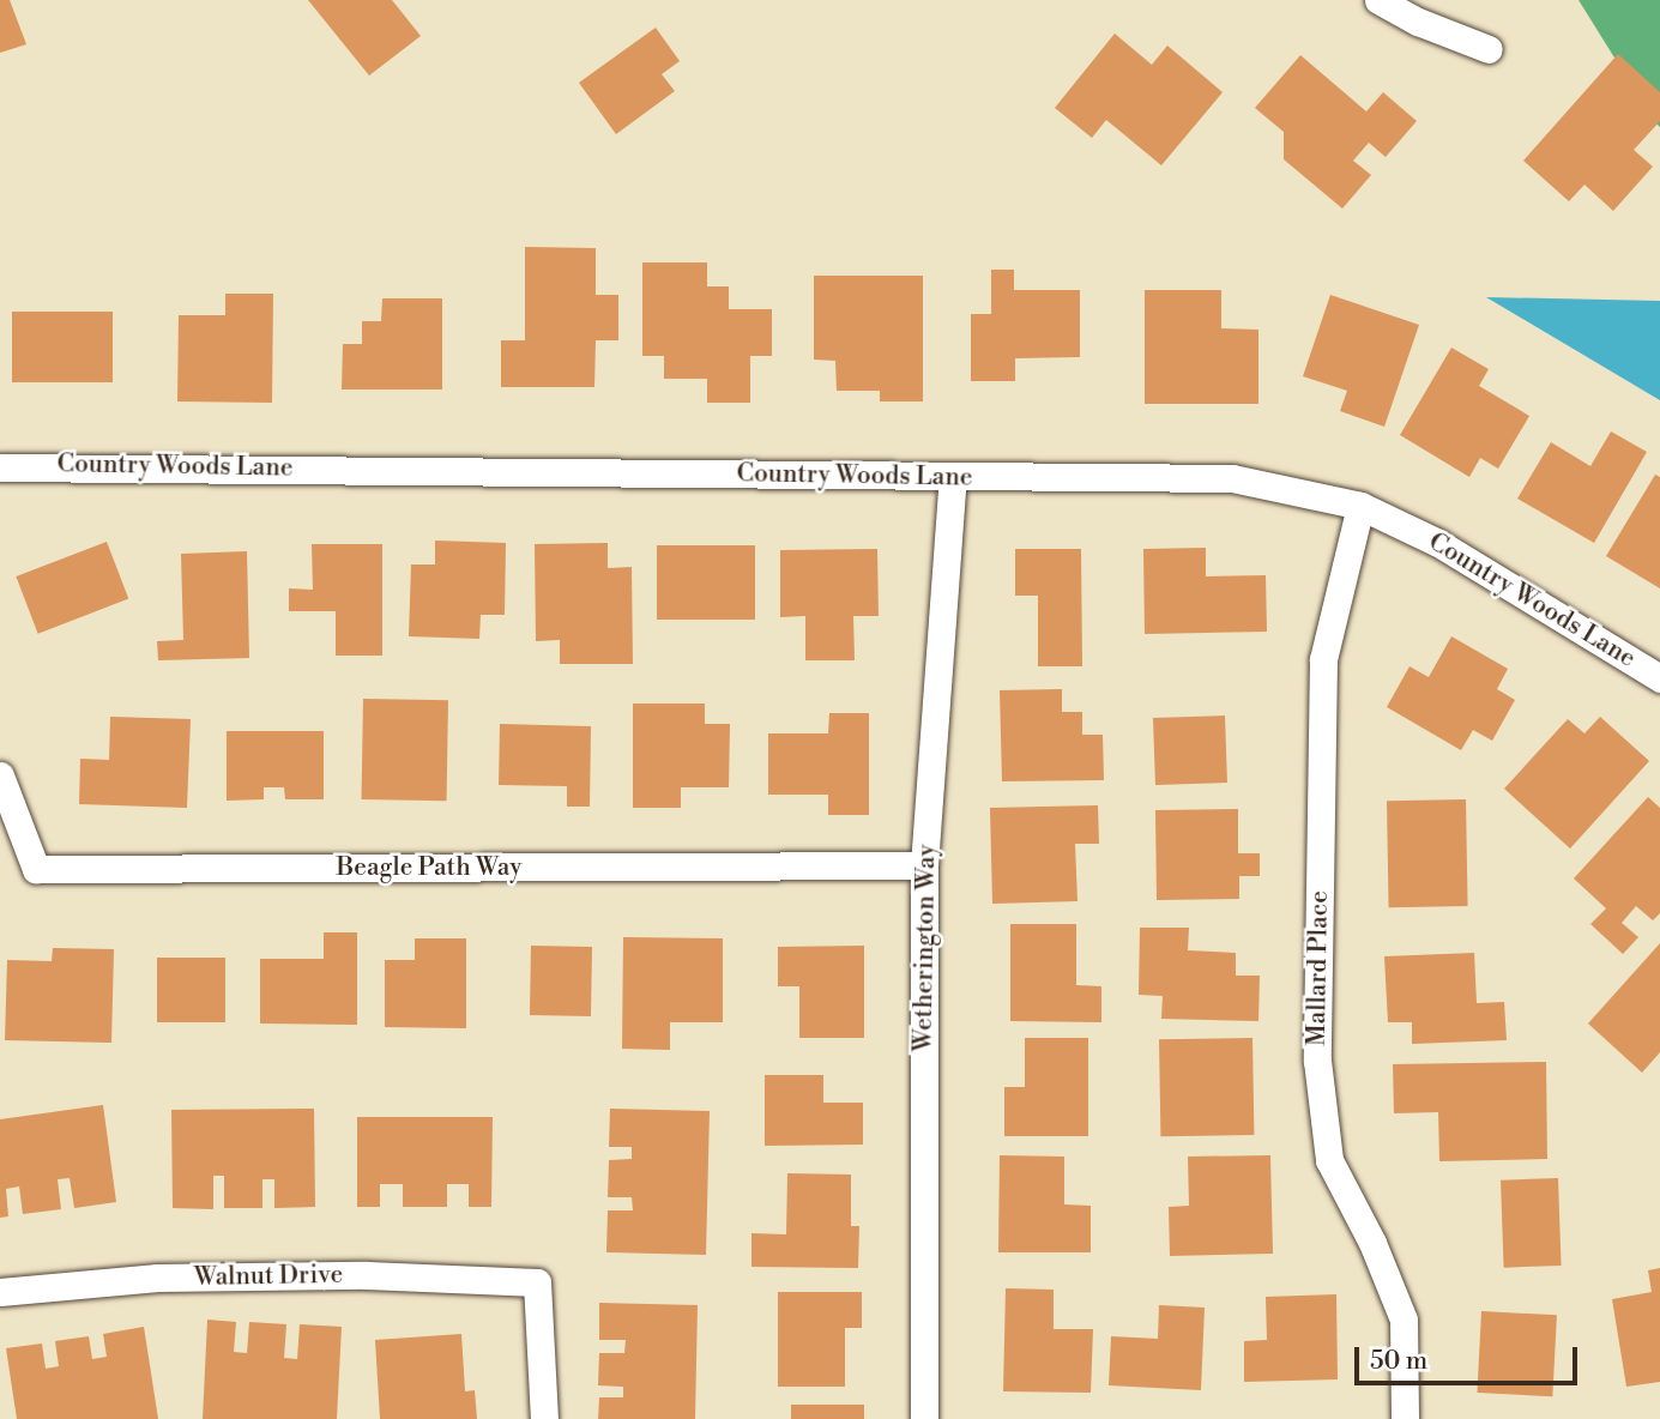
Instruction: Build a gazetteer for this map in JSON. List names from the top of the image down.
{
  "streets": {
    "street": [
      "Country Woods Lane",
      "Beagle Path Way",
      "Wetherington Way",
      "Mallard Place",
      "Walnut Drive"
    ]
  },
  "crossings": [
    ["Country Woods Lane", "Wetherington Way"],
    ["Country Woods Lane", "Mallard Place"],
    ["Beagle Path Way", "Wetherington Way"]
  ],
  "scale_bar": "50 m"
}
